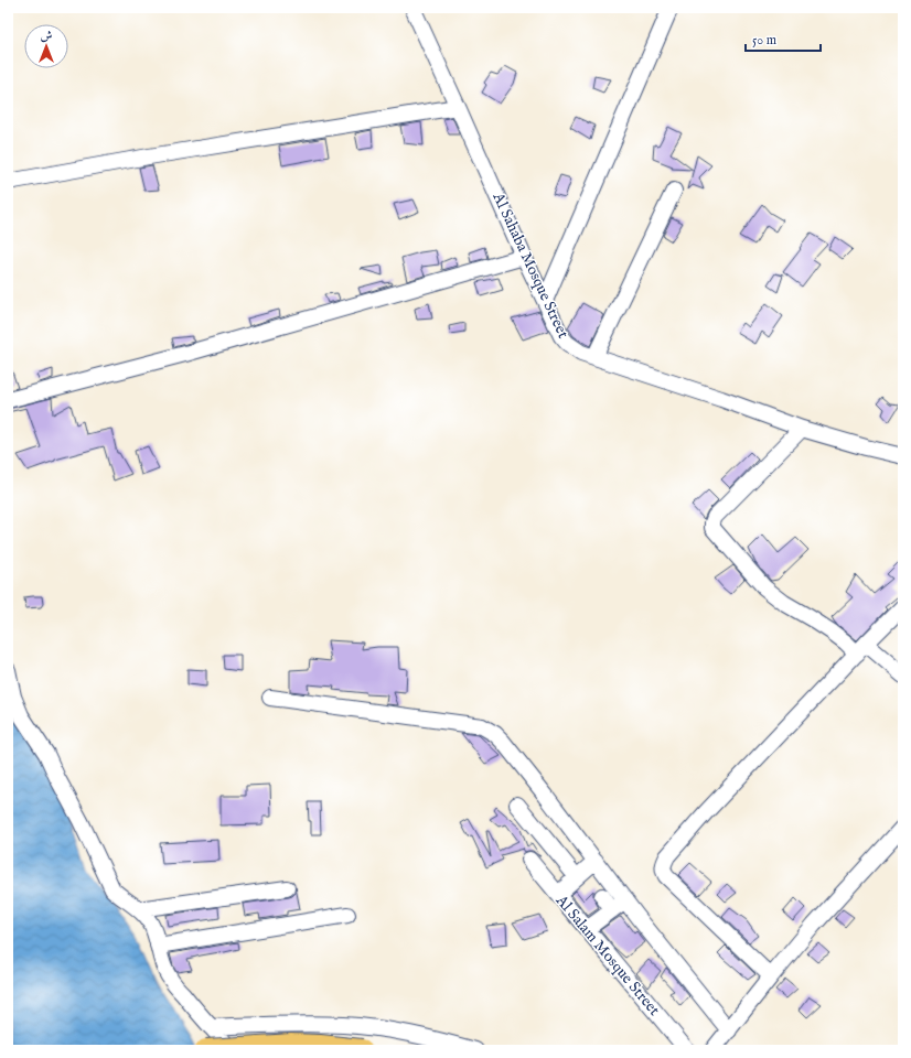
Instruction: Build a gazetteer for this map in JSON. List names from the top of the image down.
{
  "streets": {
    "street": ["Al Sahaba Mosque Street", "Al Salam Mosque Street"]
  },
  "scale_bar": "50 m",
  "north": "top"
}
